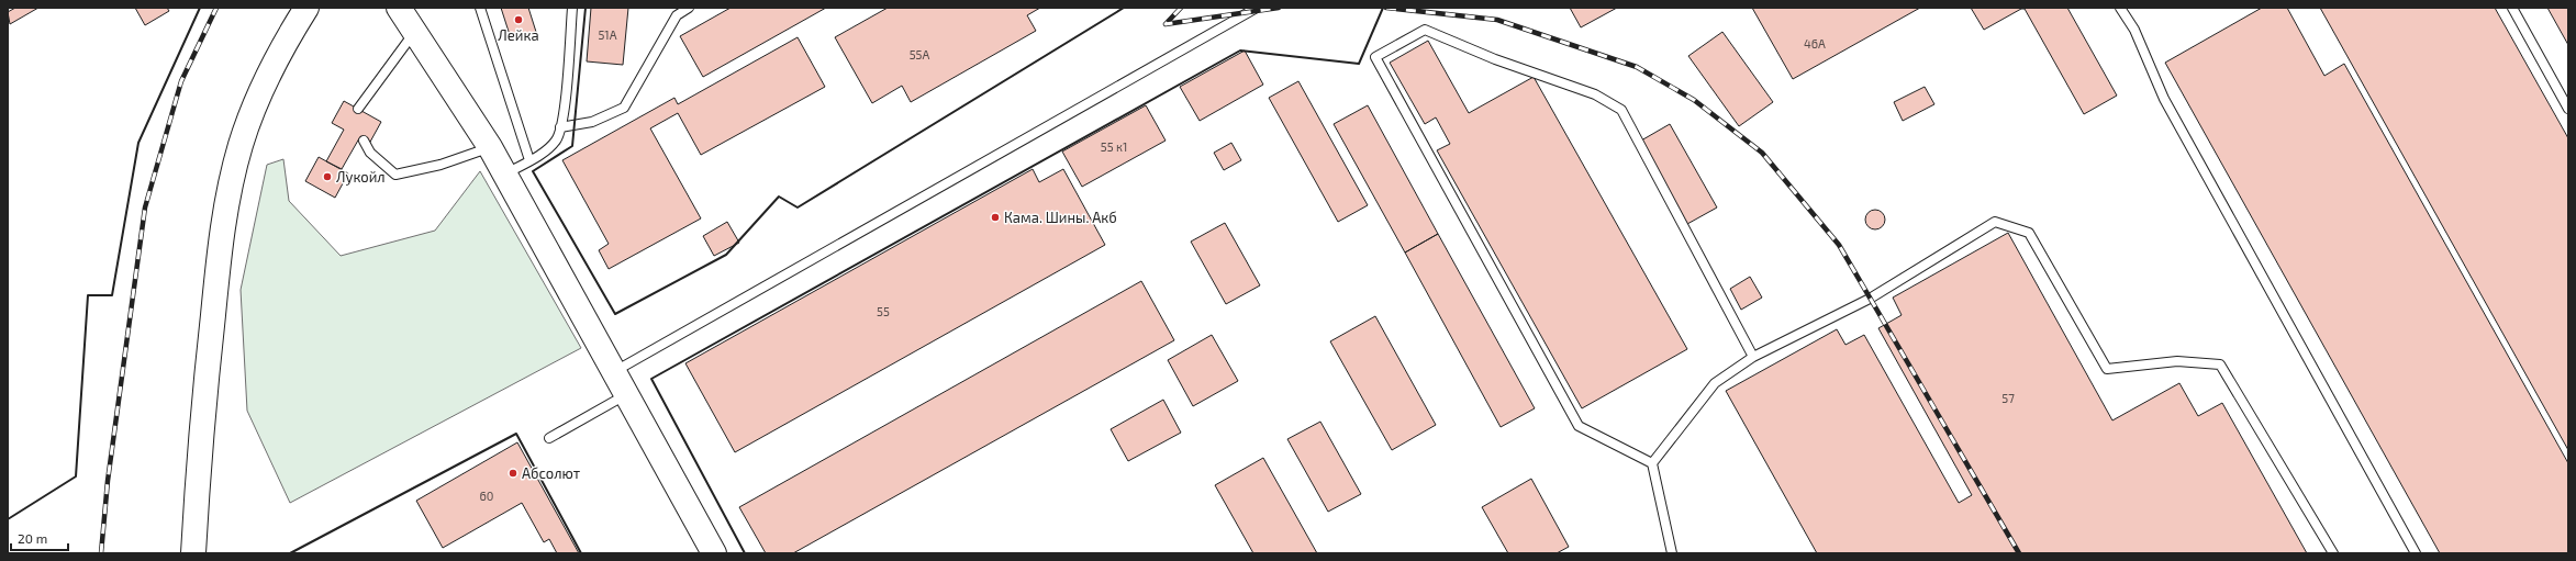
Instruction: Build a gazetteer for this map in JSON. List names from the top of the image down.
{
  "places": [
    "Лейка",
    "Лукойл",
    "Кама. Шины. Акб",
    "Абсолют"
  ],
  "house_numbers": [
    "51А",
    "46А",
    "55А",
    "55 к1",
    "55",
    "57",
    "60"
  ],
  "scale_bar": "20 m"
}
